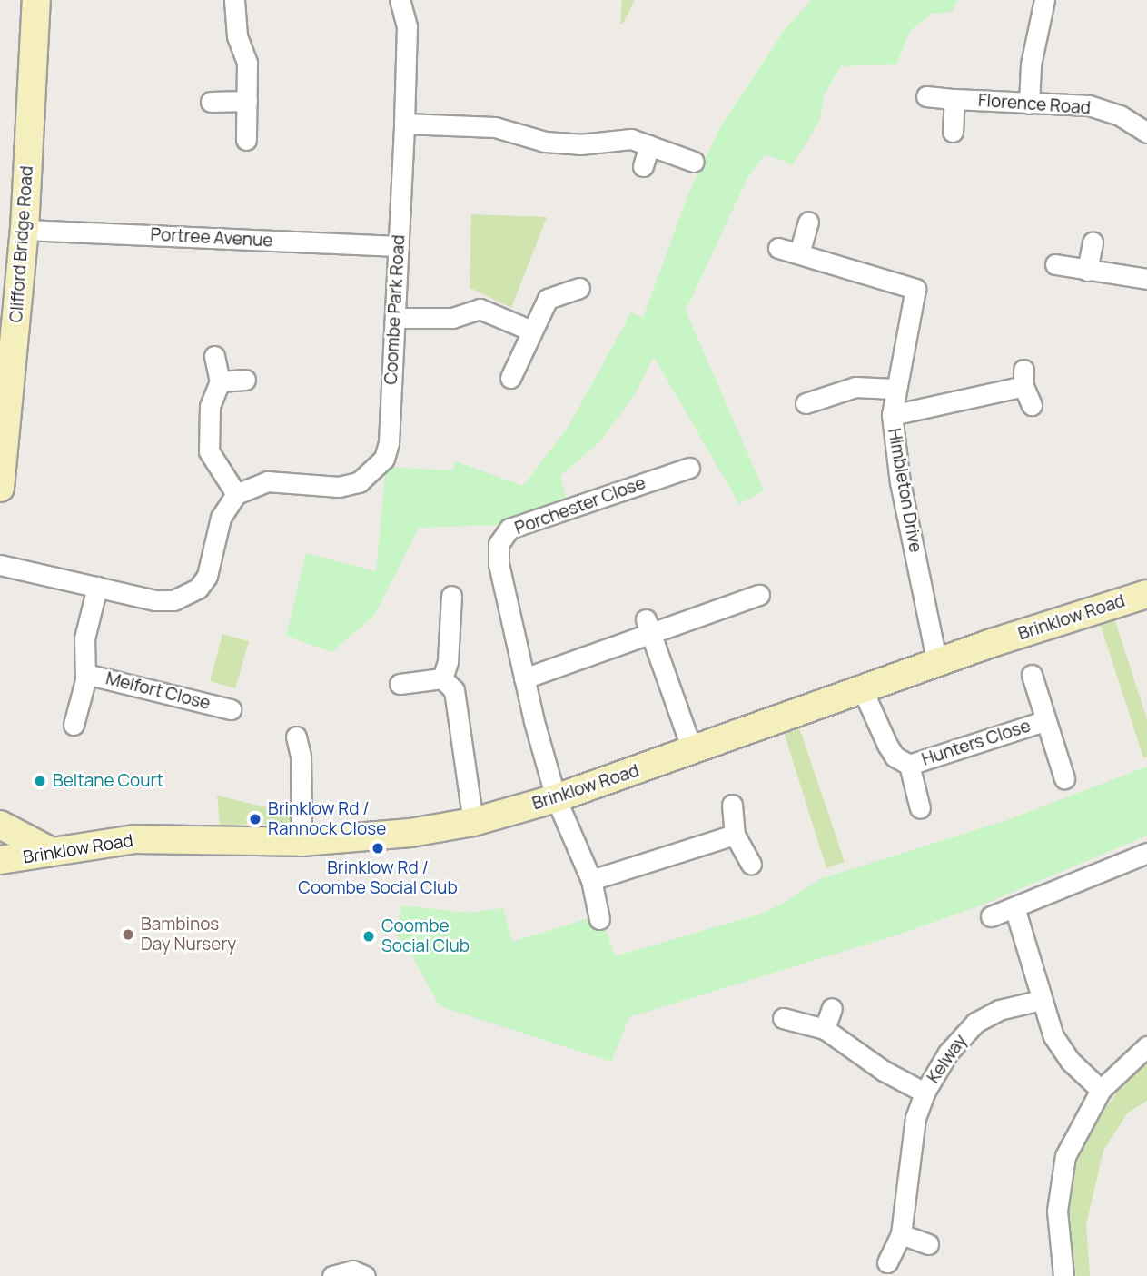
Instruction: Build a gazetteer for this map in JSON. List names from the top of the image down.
{
  "streets": {
    "main road": ["Clifford Bridge Road", "Brinklow Road"],
    "street": [
      "Florence Road",
      "Portree Avenue",
      "Coombe Park Road",
      "Himbleton Drive",
      "Porchester Close",
      "Melfort Close",
      "Hunters Close",
      "Kelway"
    ]
  },
  "crossings": [
    ["Portree Avenue", "Clifford Bridge Road"],
    ["Portree Avenue", "Coombe Park Road"],
    ["Himbleton Drive", "Brinklow Road"],
    ["Porchester Close", "Brinklow Road"],
    ["Brinklow Road", "Hunters Close"]
  ],
  "places": [
    "Beltane Court",
    "Brinklow Rd / Rannock Close",
    "Brinklow Rd / Coombe Social Club",
    "Bambinos Day Nursery",
    "Coombe Social Club"
  ]
}
